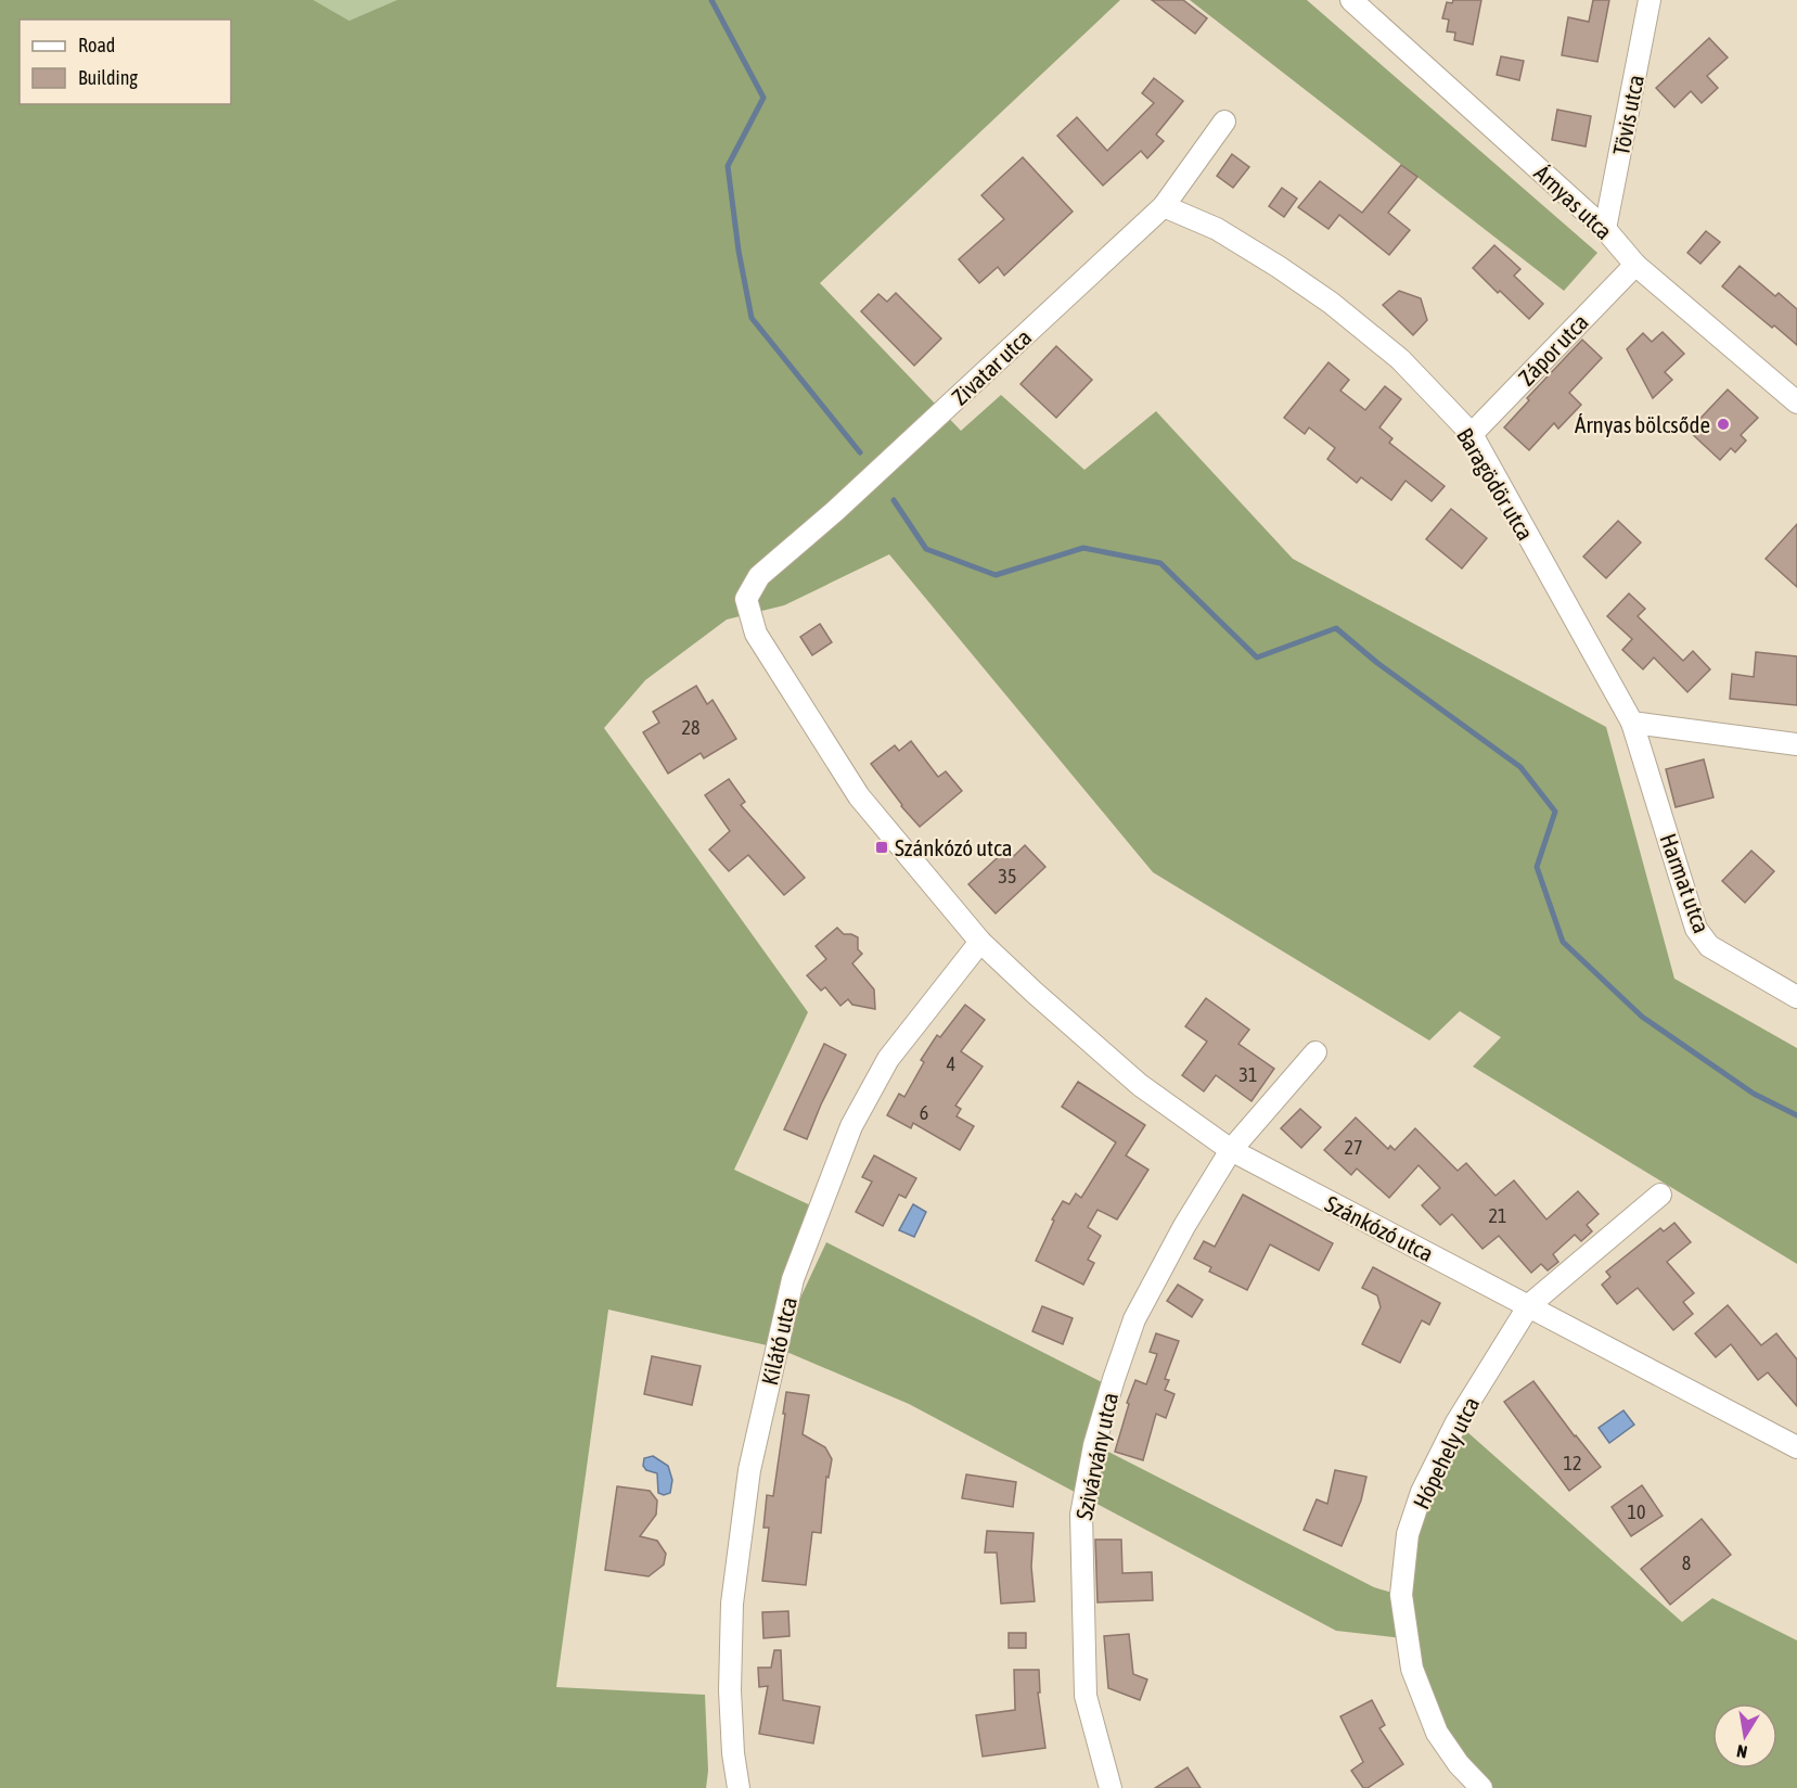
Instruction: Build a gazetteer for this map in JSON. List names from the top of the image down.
{
  "streets": {
    "street": [
      "Tövis utca",
      "Árnyas utca",
      "Zápor utca",
      "Zivatar utca",
      "Baragödör utca",
      "Harmat utca",
      "Szánkózó utca",
      "Kilátó utca",
      "Hópehely utca",
      "Szivárvány utca"
    ]
  },
  "crossings": [
    ["Tövis utca", "Árnyas utca"],
    ["Árnyas utca", "Zápor utca"],
    ["Zápor utca", "Baragödör utca"],
    ["Zivatar utca", "Baragödör utca"],
    ["Zivatar utca", "Szánkózó utca"],
    ["Baragödör utca", "Harmat utca"],
    ["Szánkózó utca", "Kilátó utca"],
    ["Szánkózó utca", "Hópehely utca"],
    ["Szánkózó utca", "Szivárvány utca"]
  ],
  "places": {
    "other": ["Árnyas bölcsőde"],
    "transit": ["Szánkózó utca"]
  },
  "house_numbers": [
    "28",
    "35",
    "4",
    "31",
    "6",
    "27",
    "21",
    "12",
    "10",
    "8"
  ],
  "legend": ["Road", "Building"],
  "north": "bottom"
}
